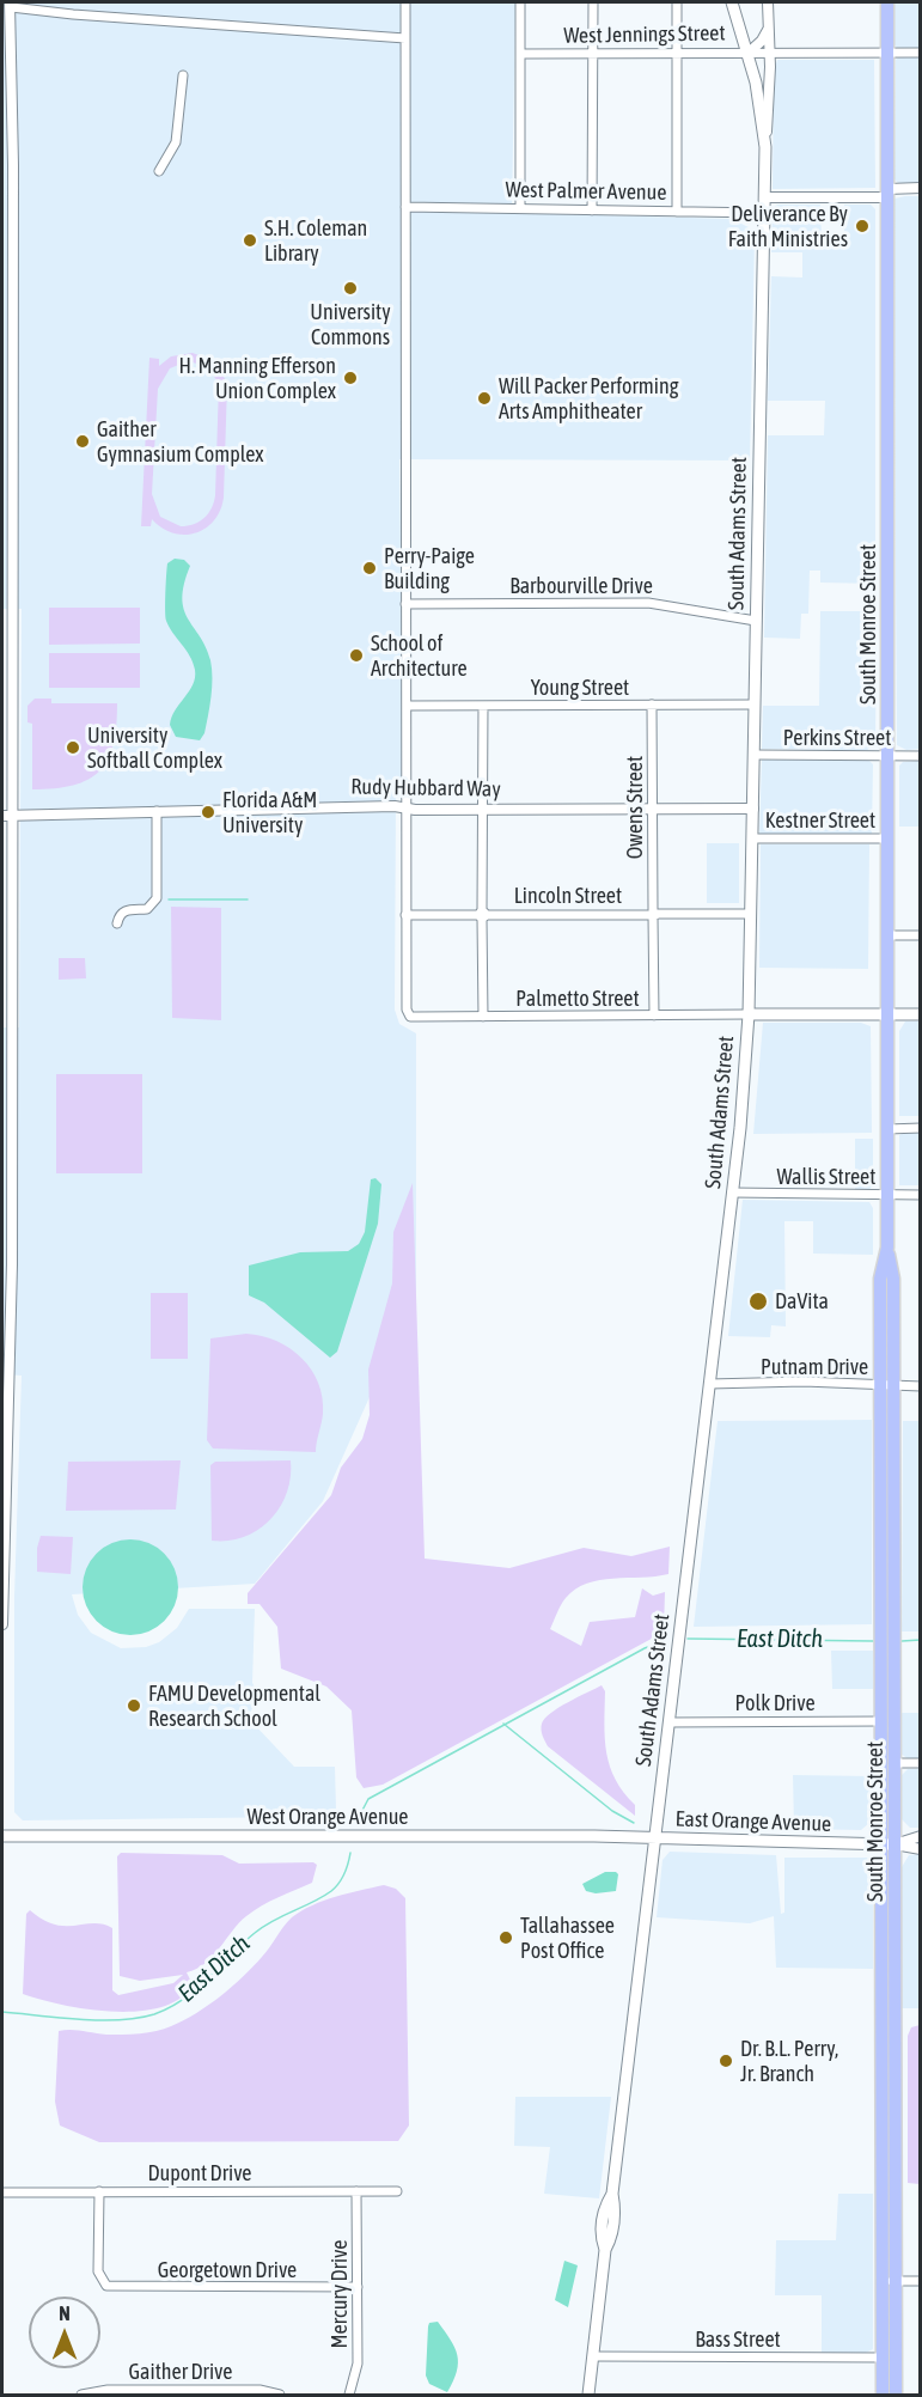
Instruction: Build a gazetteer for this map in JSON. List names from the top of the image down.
{
  "streets": {
    "main road": [
      "South Adams Street",
      "South Monroe Street",
      "West Orange Avenue",
      "East Orange Avenue"
    ],
    "street": [
      "West Jennings Street",
      "West Palmer Avenue",
      "Barbourville Drive",
      "Young Street",
      "Perkins Street",
      "Rudy Hubbard Way",
      "Owens Street",
      "Kestner Street",
      "Lincoln Street",
      "Palmetto Street",
      "Wallis Street",
      "Putnam Drive",
      "Polk Drive",
      "Dupont Drive",
      "Georgetown Drive",
      "Mercury Drive",
      "Bass Street",
      "Gaither Drive"
    ]
  },
  "crossings": [
    ["West Jennings Street", "South Adams Street"],
    ["West Jennings Street", "South Monroe Street"],
    ["West Palmer Avenue", "South Adams Street"],
    ["South Adams Street", "Barbourville Drive"],
    ["South Adams Street", "Young Street"],
    ["South Adams Street", "Perkins Street"],
    ["South Adams Street", "Rudy Hubbard Way"],
    ["South Adams Street", "Kestner Street"],
    ["South Adams Street", "Lincoln Street"],
    ["South Adams Street", "Palmetto Street"],
    ["South Adams Street", "Wallis Street"],
    ["South Adams Street", "Putnam Drive"],
    ["South Adams Street", "Polk Drive"],
    ["South Adams Street", "West Orange Avenue"],
    ["South Adams Street", "East Orange Avenue"],
    ["South Adams Street", "Bass Street"],
    ["South Monroe Street", "Perkins Street"],
    ["South Monroe Street", "Kestner Street"],
    ["South Monroe Street", "Wallis Street"],
    ["South Monroe Street", "Putnam Drive"],
    ["South Monroe Street", "Polk Drive"],
    ["South Monroe Street", "East Orange Avenue"],
    ["South Monroe Street", "Bass Street"],
    ["Young Street", "Owens Street"],
    ["Rudy Hubbard Way", "Owens Street"],
    ["Owens Street", "Lincoln Street"],
    ["Owens Street", "Palmetto Street"],
    ["Lincoln Street", "Palmetto Street"],
    ["West Orange Avenue", "East Orange Avenue"],
    ["Dupont Drive", "Georgetown Drive"],
    ["Dupont Drive", "Mercury Drive"],
    ["Georgetown Drive", "Mercury Drive"]
  ],
  "water": ["East Ditch"],
  "places": [
    "Deliverance By Faith Ministries",
    "S.H. Coleman Library",
    "University Commons",
    "H. Manning Efferson Union Complex",
    "Will Packer Performing Arts Amphitheater",
    "Gaither Gymnasium Complex",
    "Perry-Paige Building",
    "School of Architecture",
    "University Softball Complex",
    "Florida A&M University",
    "DaVita",
    "FAMU Developmental Research School",
    "Tallahassee Post Office",
    "Dr. B.L. Perry, Jr. Branch"
  ],
  "north": "top"
}
